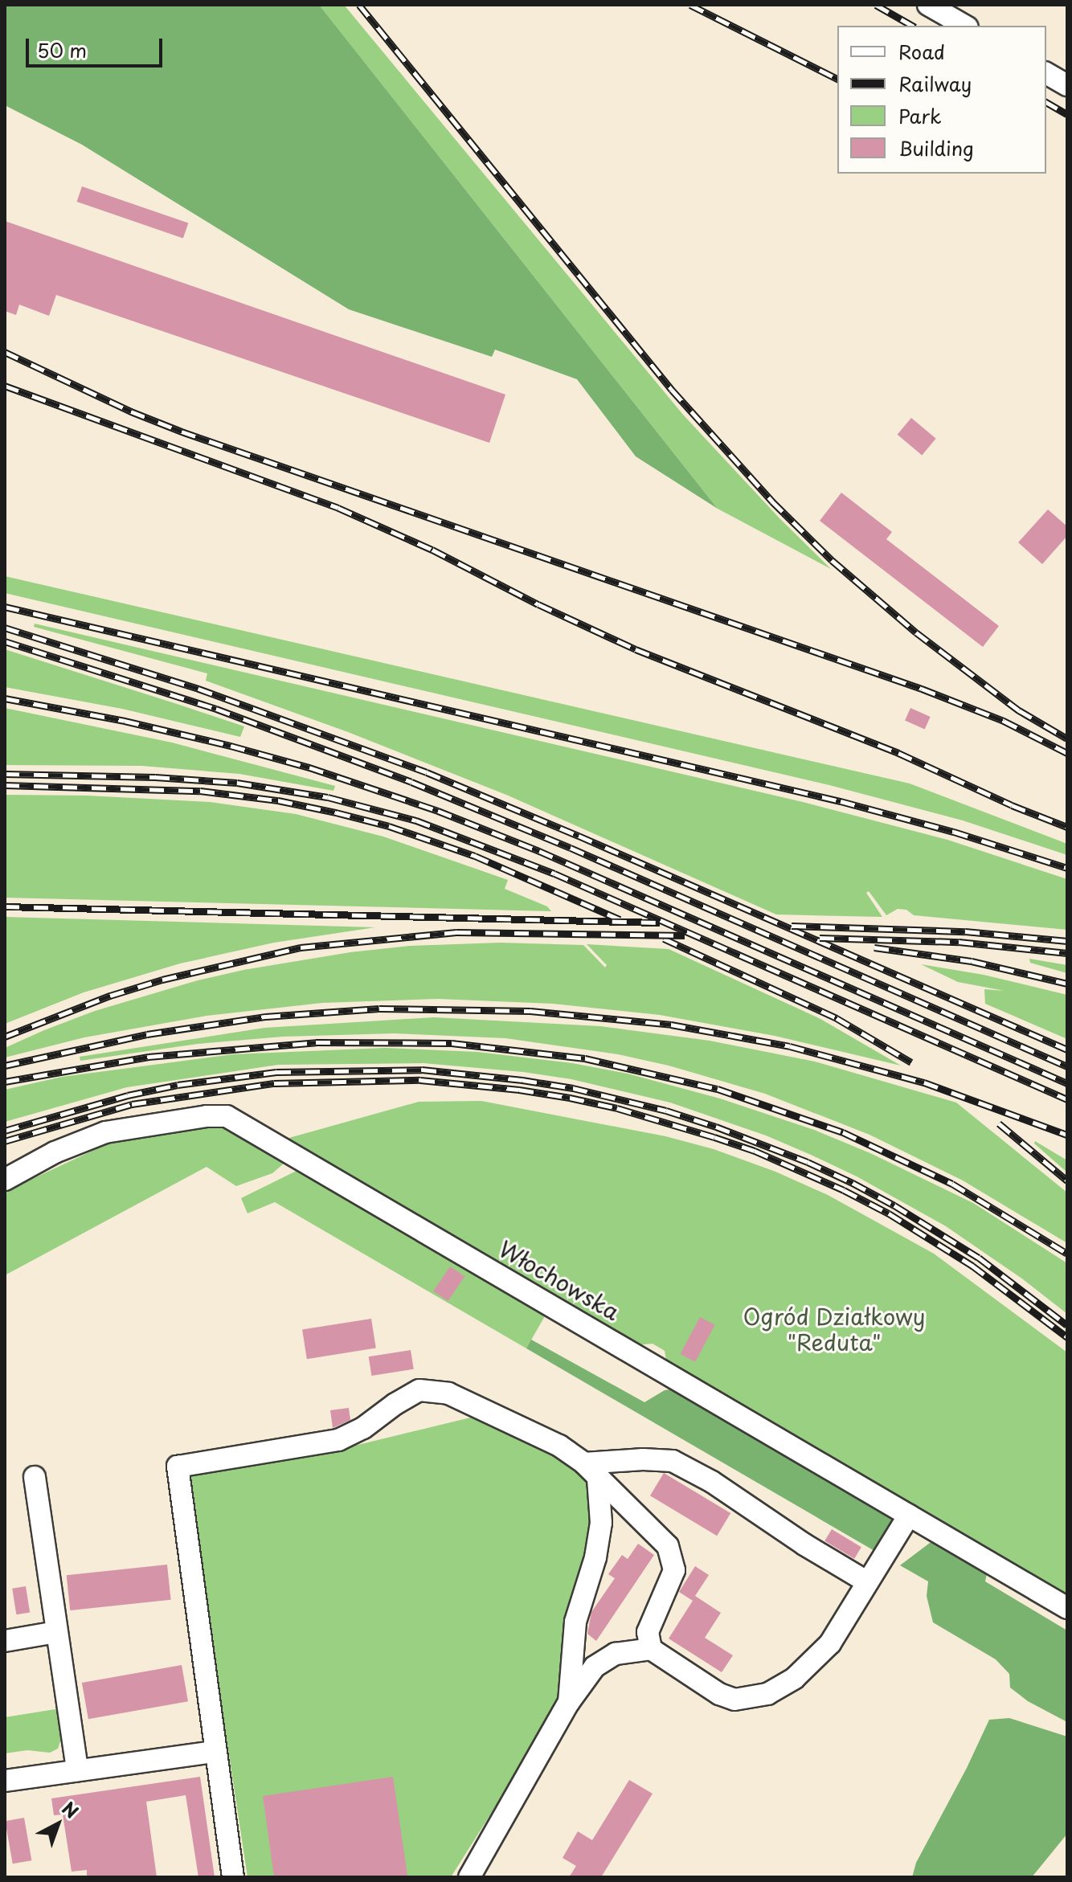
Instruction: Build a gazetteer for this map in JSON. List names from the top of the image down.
{
  "streets": {
    "street": ["Włochowska"]
  },
  "parks": ["Ogród Działkowy \"Reduta\""],
  "legend": [
    "Road",
    "Railway",
    "Park",
    "Building"
  ],
  "scale_bar": "50 m",
  "north": "top right"
}
